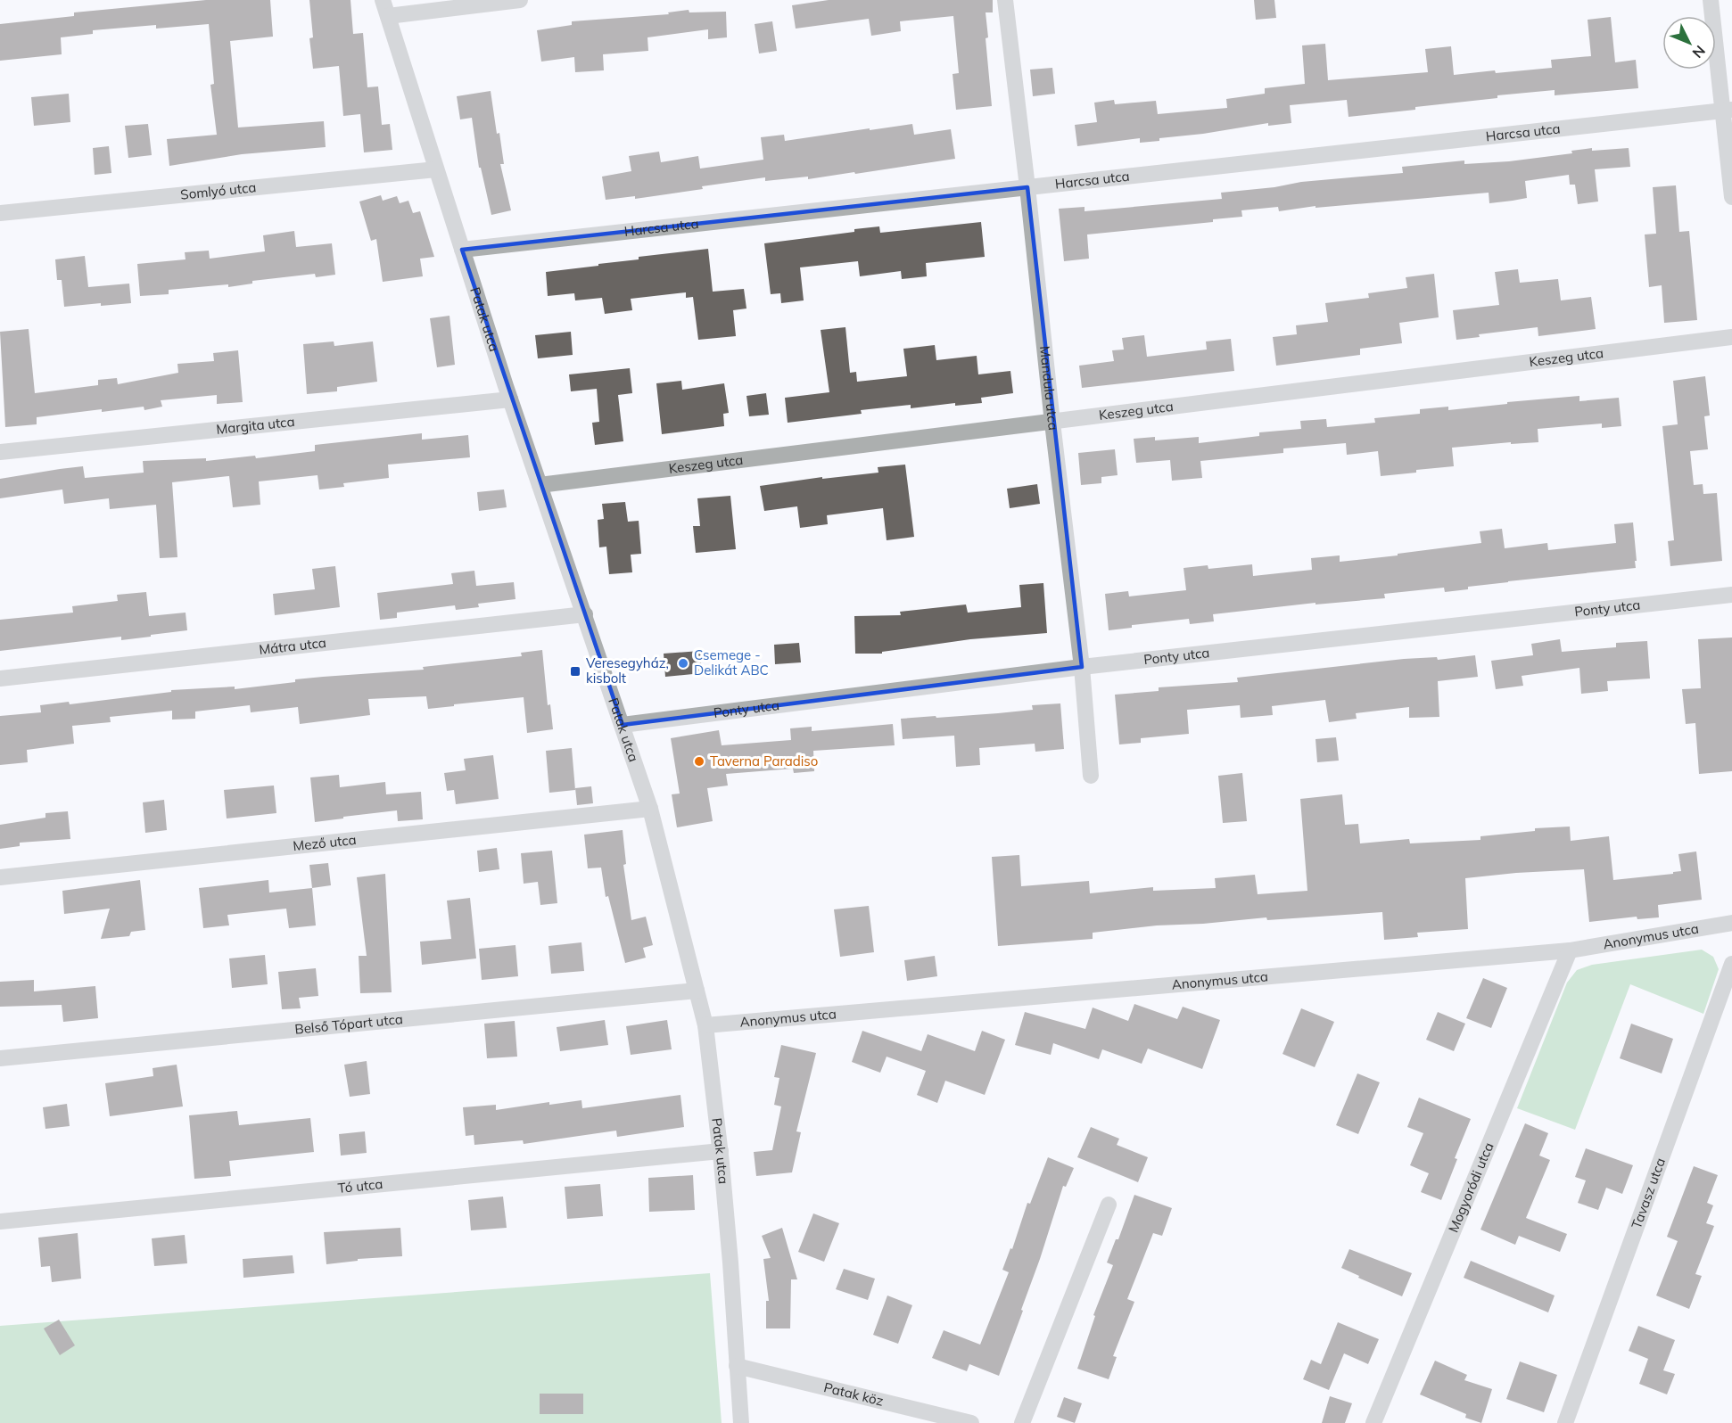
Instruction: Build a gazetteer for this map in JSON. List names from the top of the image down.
{
  "streets": {
    "street": [
      "Harcsa utca",
      "Somlyó utca",
      "Patak utca",
      "Keszeg utca",
      "Mandula utca",
      "Margita utca",
      "Ponty utca",
      "Mátra utca",
      "Mező utca",
      "Anonymus utca",
      "Belső Tópart utca",
      "Tó utca",
      "Mogyoródi utca",
      "Tavasz utca",
      "Patak köz"
    ]
  },
  "crossings": [
    ["Harcsa utca", "Patak utca"],
    ["Harcsa utca", "Mandula utca"],
    ["Somlyó utca", "Patak utca"],
    ["Patak utca", "Keszeg utca"],
    ["Patak utca", "Margita utca"],
    ["Patak utca", "Ponty utca"],
    ["Patak utca", "Mátra utca"],
    ["Patak utca", "Mező utca"],
    ["Patak utca", "Anonymus utca"],
    ["Patak utca", "Belső Tópart utca"],
    ["Patak utca", "Tó utca"],
    ["Patak utca", "Patak köz"],
    ["Keszeg utca", "Mandula utca"],
    ["Mandula utca", "Ponty utca"],
    ["Anonymus utca", "Mogyoródi utca"]
  ],
  "places": {
    "other": ["Csemege - Delikát ABC", "Taverna Paradiso"],
    "transit": ["Veresegyház, kisbolt"]
  },
  "north": "bottom right"
}
